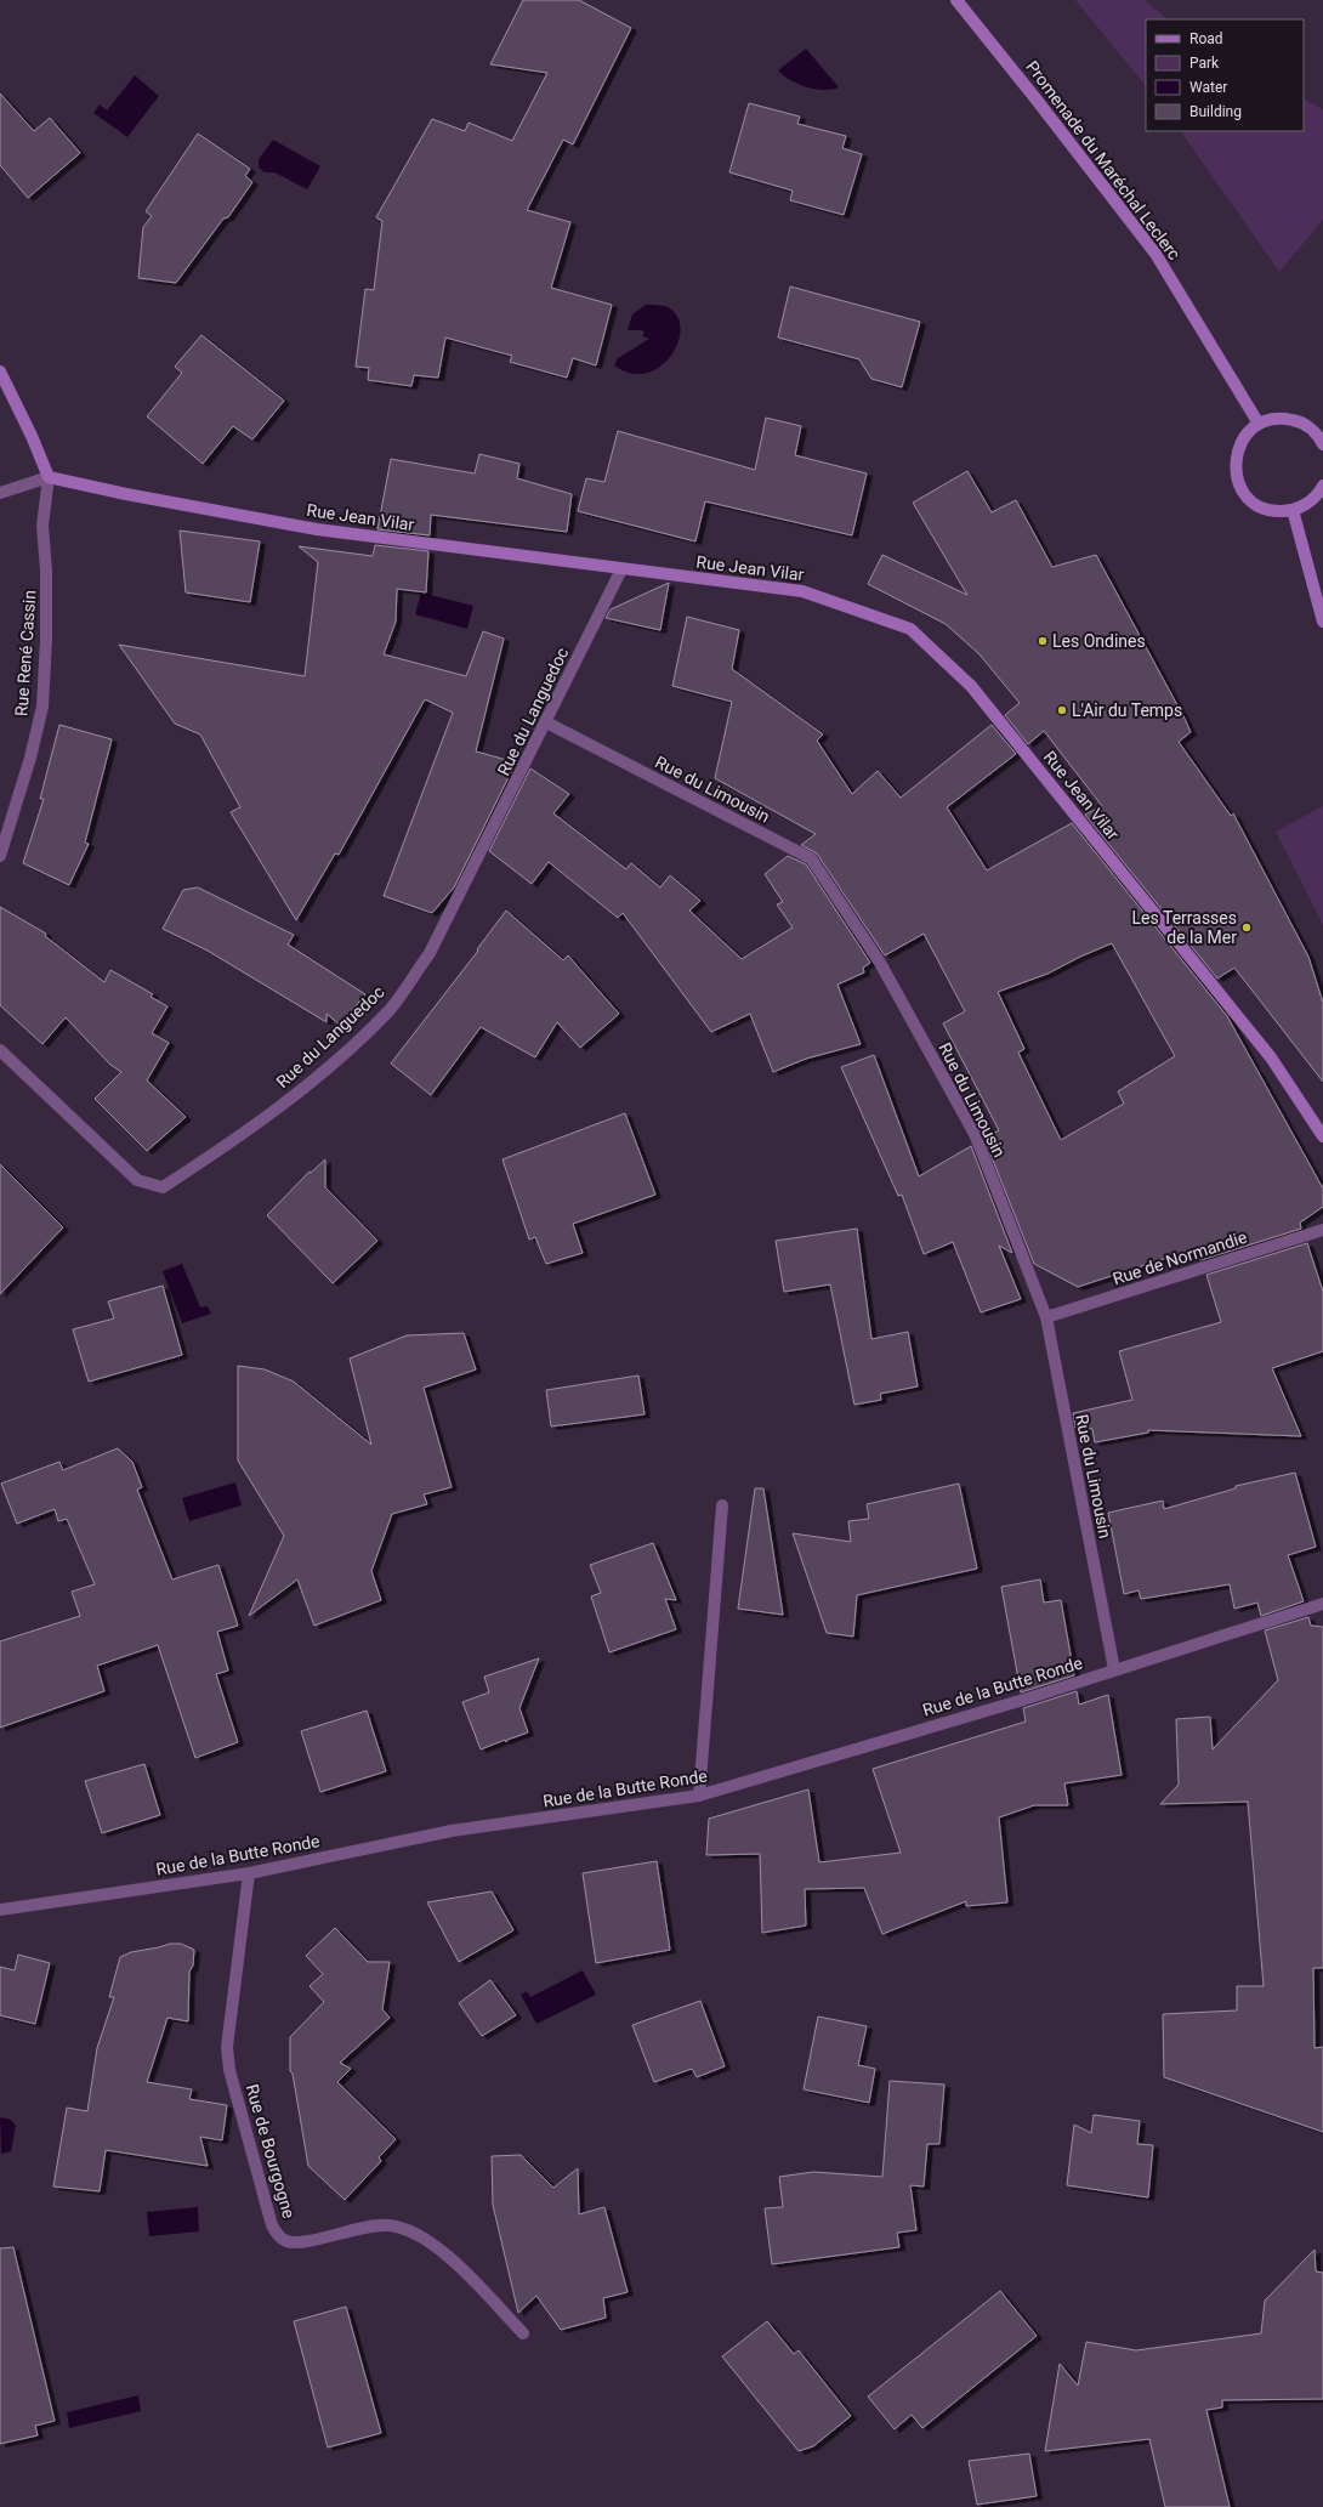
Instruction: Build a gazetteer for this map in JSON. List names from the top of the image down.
{
  "streets": {
    "street": [
      "Promenade du Maréchal Leclerc",
      "Rue Jean Vilar",
      "Rue René Cassin",
      "Rue du Languedoc",
      "Rue du Limousin",
      "Rue de Normandie",
      "Rue de la Butte Ronde",
      "Rue de Bourgogne"
    ]
  },
  "crossings": [
    ["Rue Jean Vilar", "Rue René Cassin"],
    ["Rue Jean Vilar", "Rue du Languedoc"],
    ["Rue du Languedoc", "Rue du Limousin"],
    ["Rue du Limousin", "Rue de Normandie"],
    ["Rue du Limousin", "Rue de la Butte Ronde"],
    ["Rue de la Butte Ronde", "Rue de Bourgogne"]
  ],
  "places": ["Les Ondines", "L'Air du Temps", "Les Terrasses de la Mer"],
  "legend": [
    "Road",
    "Park",
    "Water",
    "Building"
  ]
}
